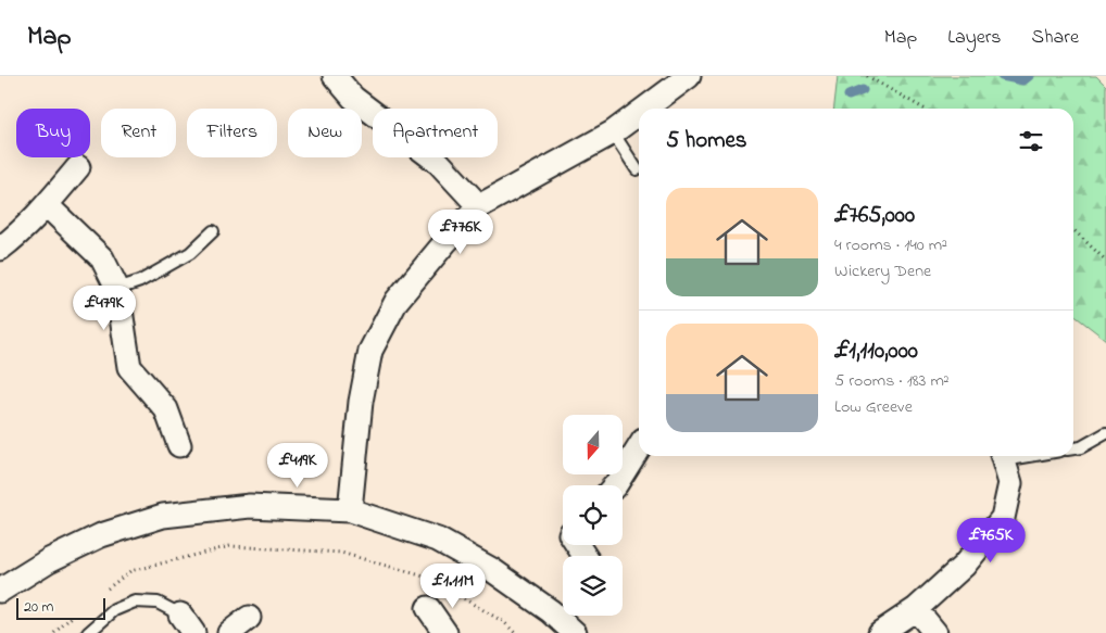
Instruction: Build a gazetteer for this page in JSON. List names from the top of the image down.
{
  "scale_bar": "20 m",
  "north": "bottom",
  "page": {
    "header": "Map",
    "nav": ["Map", "Layers", "Share"],
    "chip": [
      "Buy",
      "Rent",
      "Filters",
      "New",
      "Apartment"
    ],
    "heading": "5 homes",
    "list": [
      {
        "name": "£765,000",
        "note": "4 rooms · 140 m² · Wickery Dene"
      },
      {
        "name": "£1,110,000",
        "note": "5 rooms · 183 m² · Low Greeve"
      }
    ],
    "price": [
      "£776K",
      "£479K",
      "£419K",
      "£765K",
      "£1.11M"
    ],
    "scale": "20 m"
  }
}
